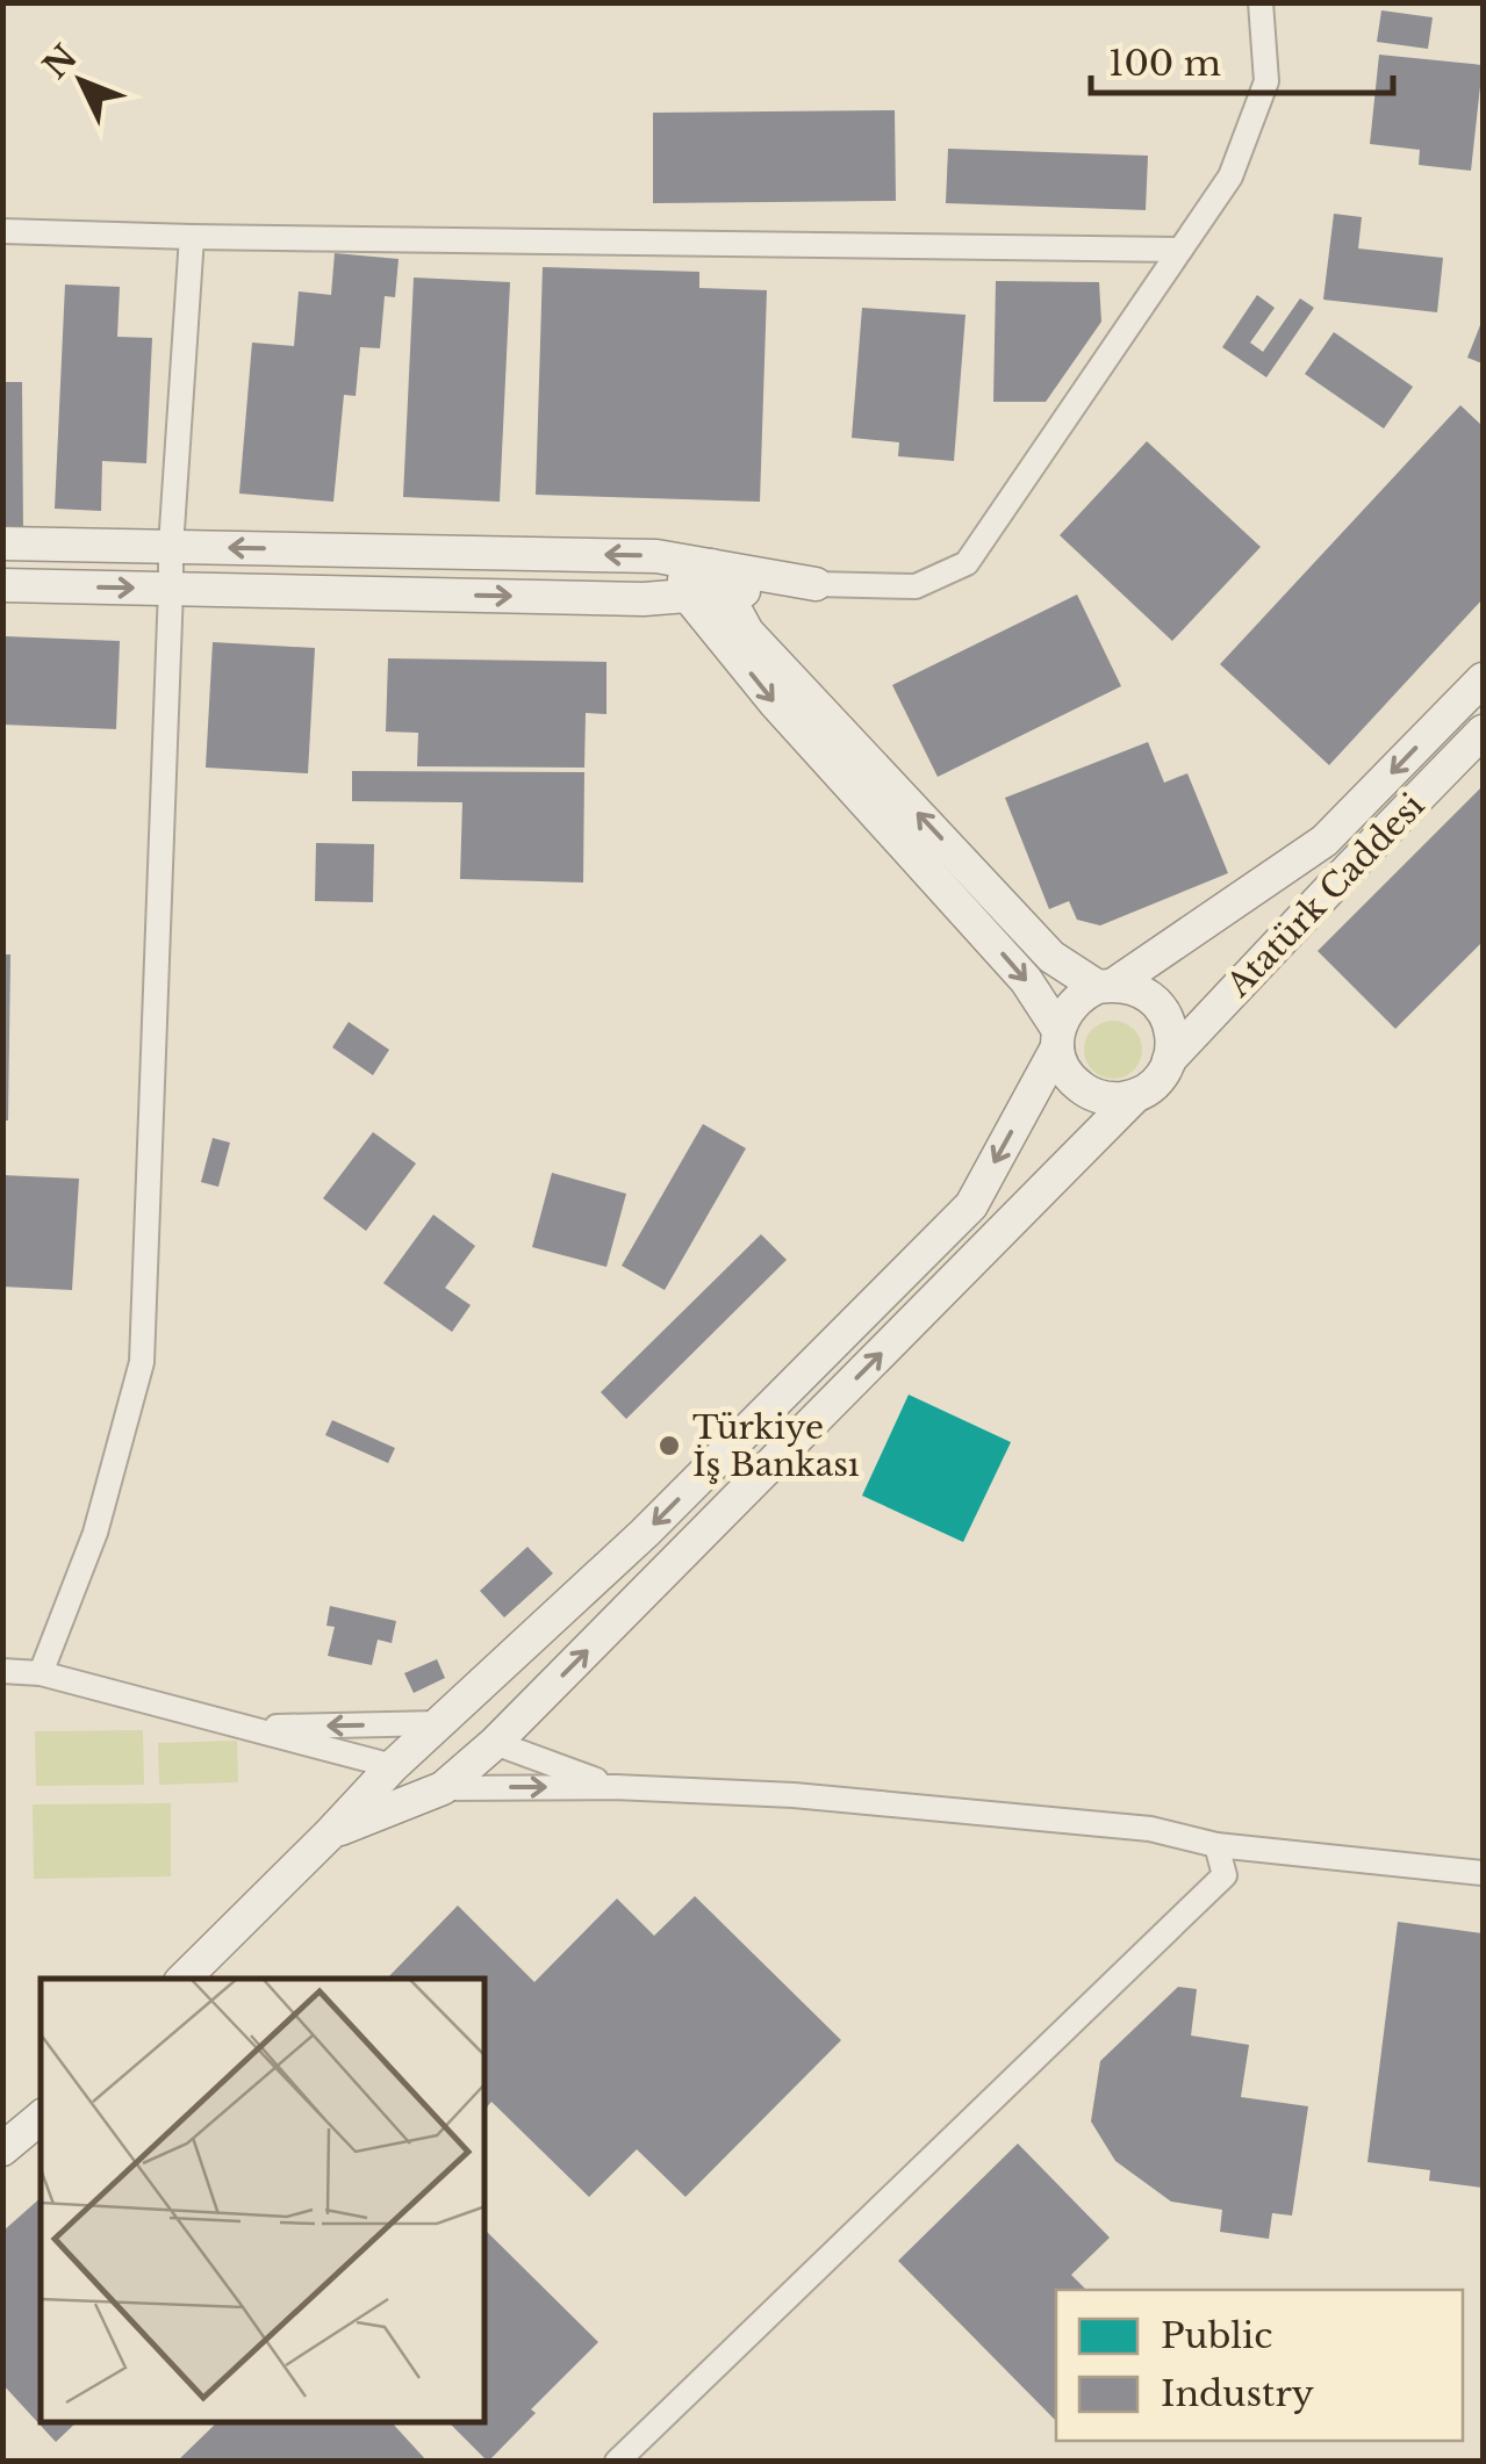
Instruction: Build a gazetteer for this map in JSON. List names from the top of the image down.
{
  "streets": {
    "street": ["Atatürk Caddesi"]
  },
  "places": ["Türkiye İş Bankası"],
  "legend": ["Public", "Industry"],
  "scale_bar": "100 m",
  "north": "top left"
}
